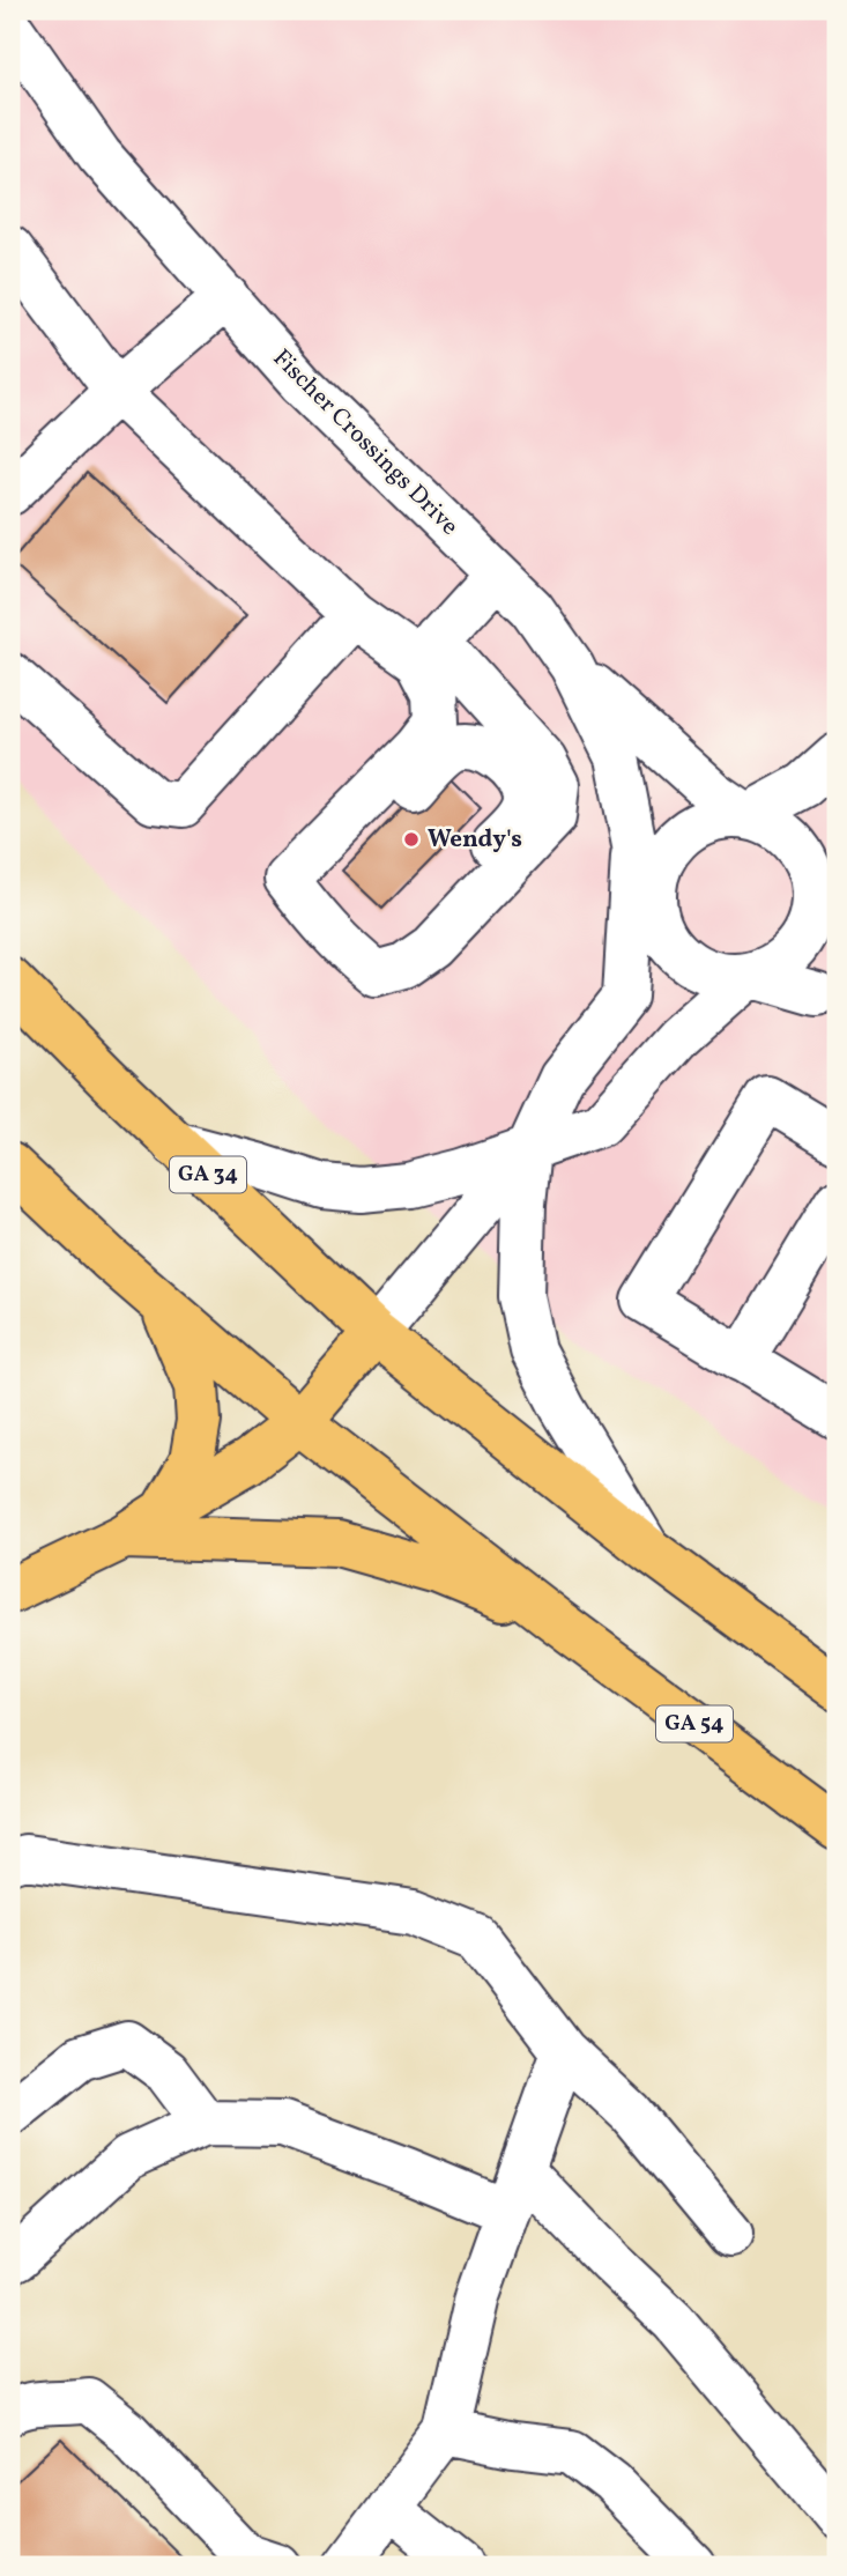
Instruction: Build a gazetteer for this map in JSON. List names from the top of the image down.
{
  "streets": {
    "main road": ["GA 34", "GA 54"],
    "street": ["Fischer Crossings Drive"]
  },
  "crossings": [
    ["GA 34", "GA 54"]
  ],
  "places": ["Wendy's"]
}
